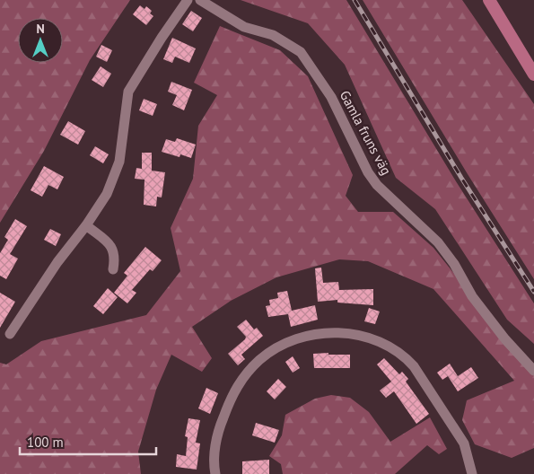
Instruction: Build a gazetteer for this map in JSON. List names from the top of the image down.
{
  "streets": {
    "street": ["Gamla fruns väg"]
  },
  "scale_bar": "100 m",
  "north": "top"
}
